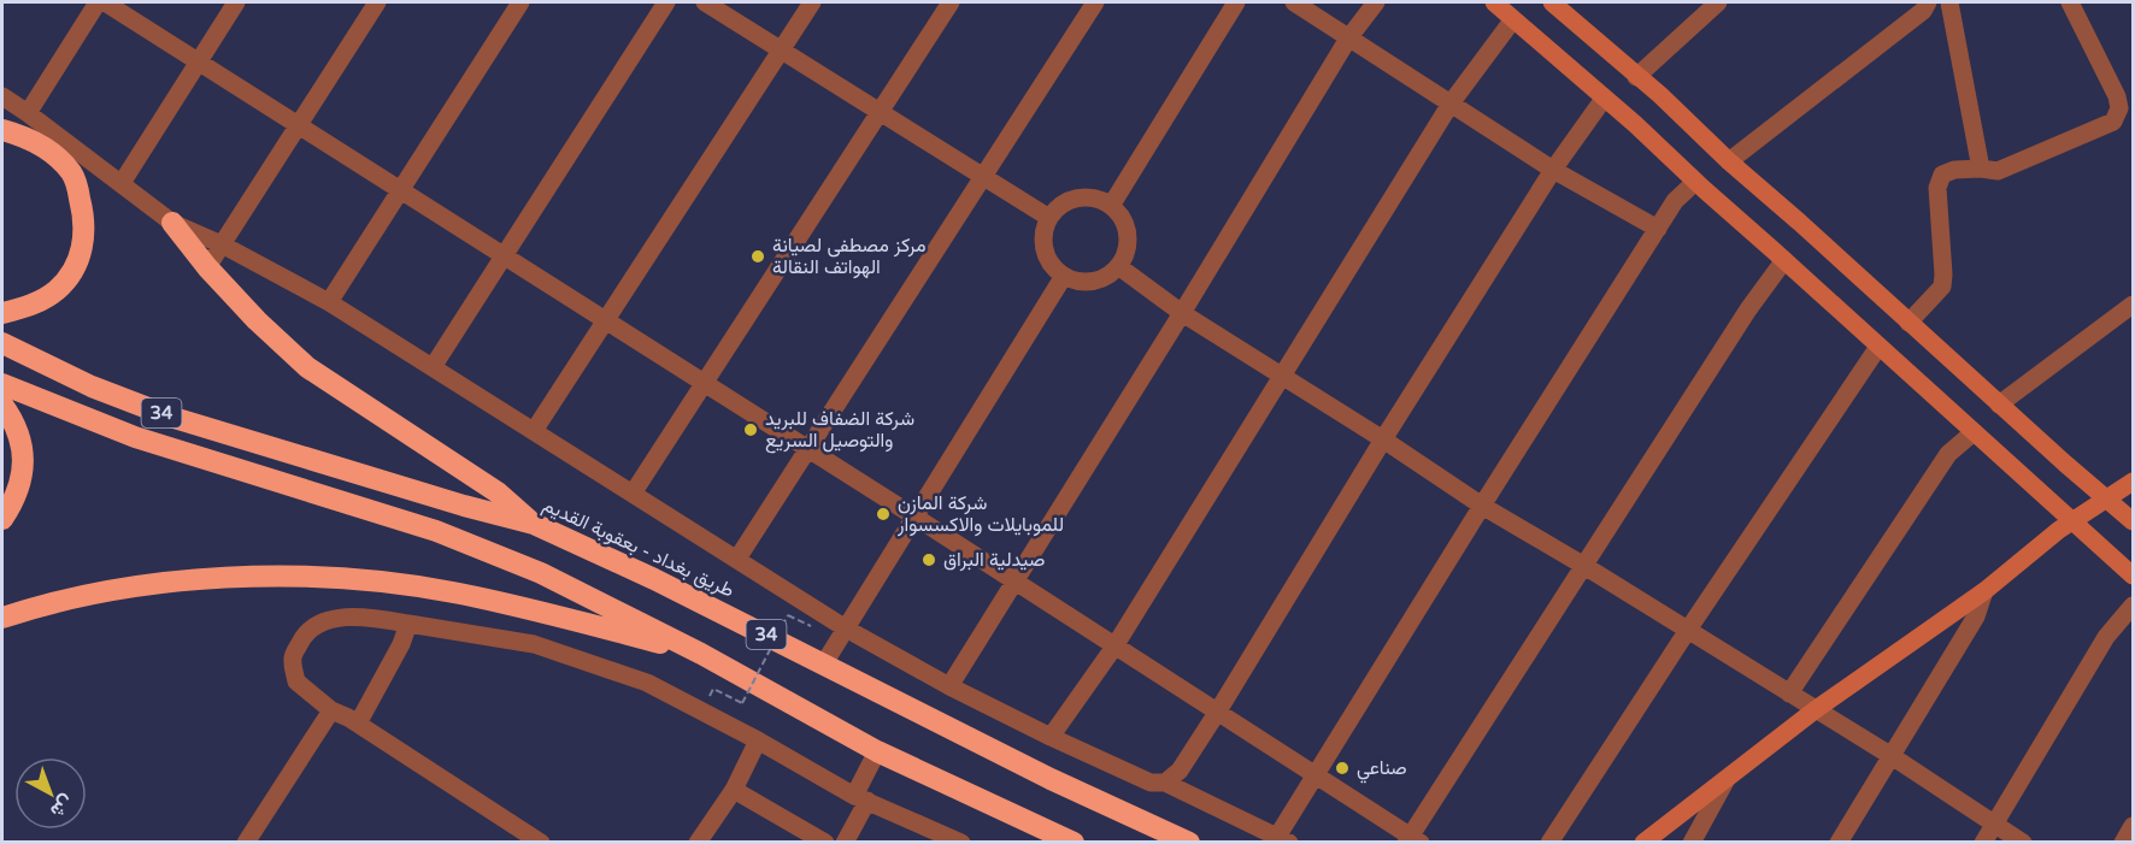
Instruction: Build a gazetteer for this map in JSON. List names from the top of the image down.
{
  "streets": {
    "highway": ["34", "طريق بغداد - بعقوبة القديم"]
  },
  "places": [
    "مركز مصطفى لصيانة الهواتف النقالة",
    "شركة الضفاف للبريد والتوصيل السريع",
    "شركة المازن للموبايلات والاكسسوار",
    "صيدلية البراق",
    "صناعي"
  ],
  "north": "bottom right"
}
